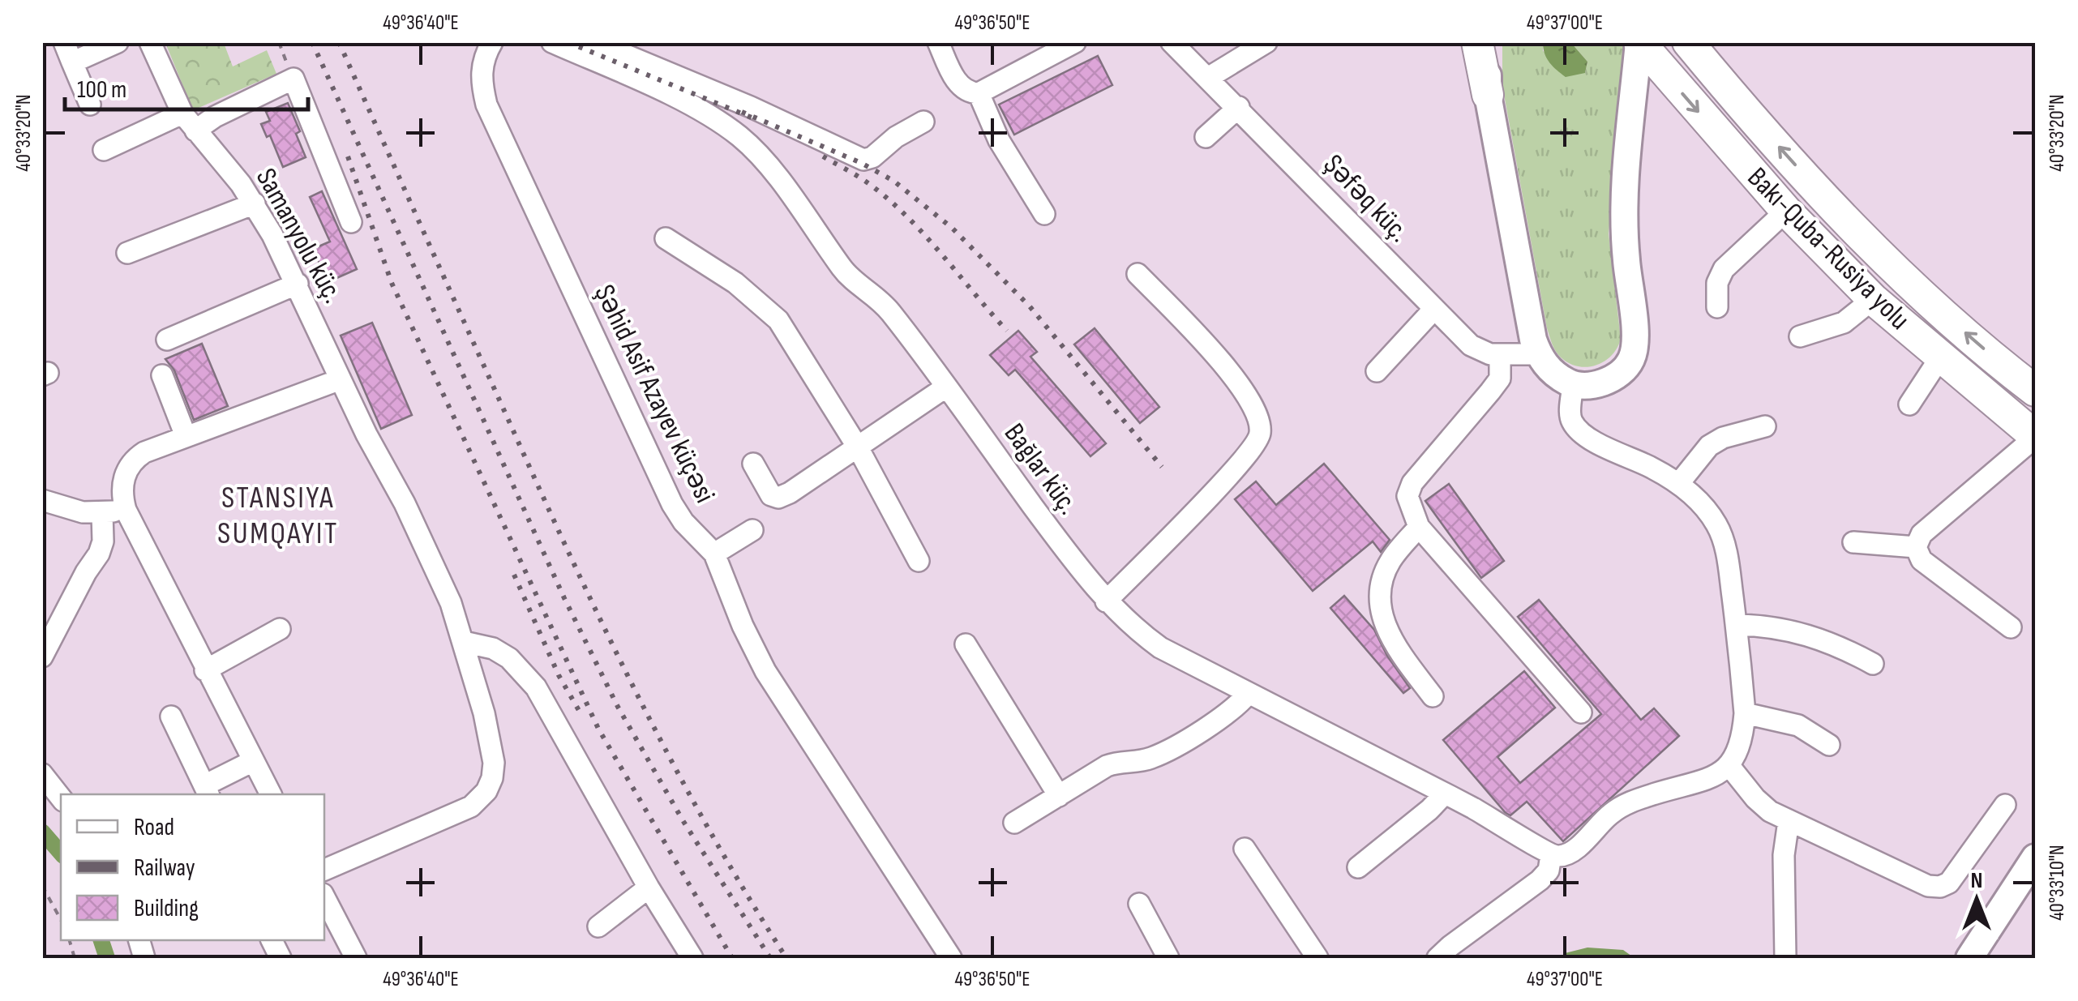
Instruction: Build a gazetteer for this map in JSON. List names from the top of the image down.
{
  "streets": {
    "highway": ["Bakı-Quba-Rusiya yolu"],
    "street": [
      "Şəfəq küç.",
      "Samanyolu küç.",
      "Şəhid Asif Azayev küçəsi",
      "Bağlar küç."
    ]
  },
  "districts": ["STANSIYA SUMQAYIT"],
  "legend": ["Road", "Railway", "Building"],
  "scale_bar": "100 m",
  "north": "top",
  "coordinates": [
    "49°36'40\"E",
    "49°36'50\"E",
    "49°37'00\"E",
    "40°33'20\"N",
    "40°33'10\"N"
  ]
}
